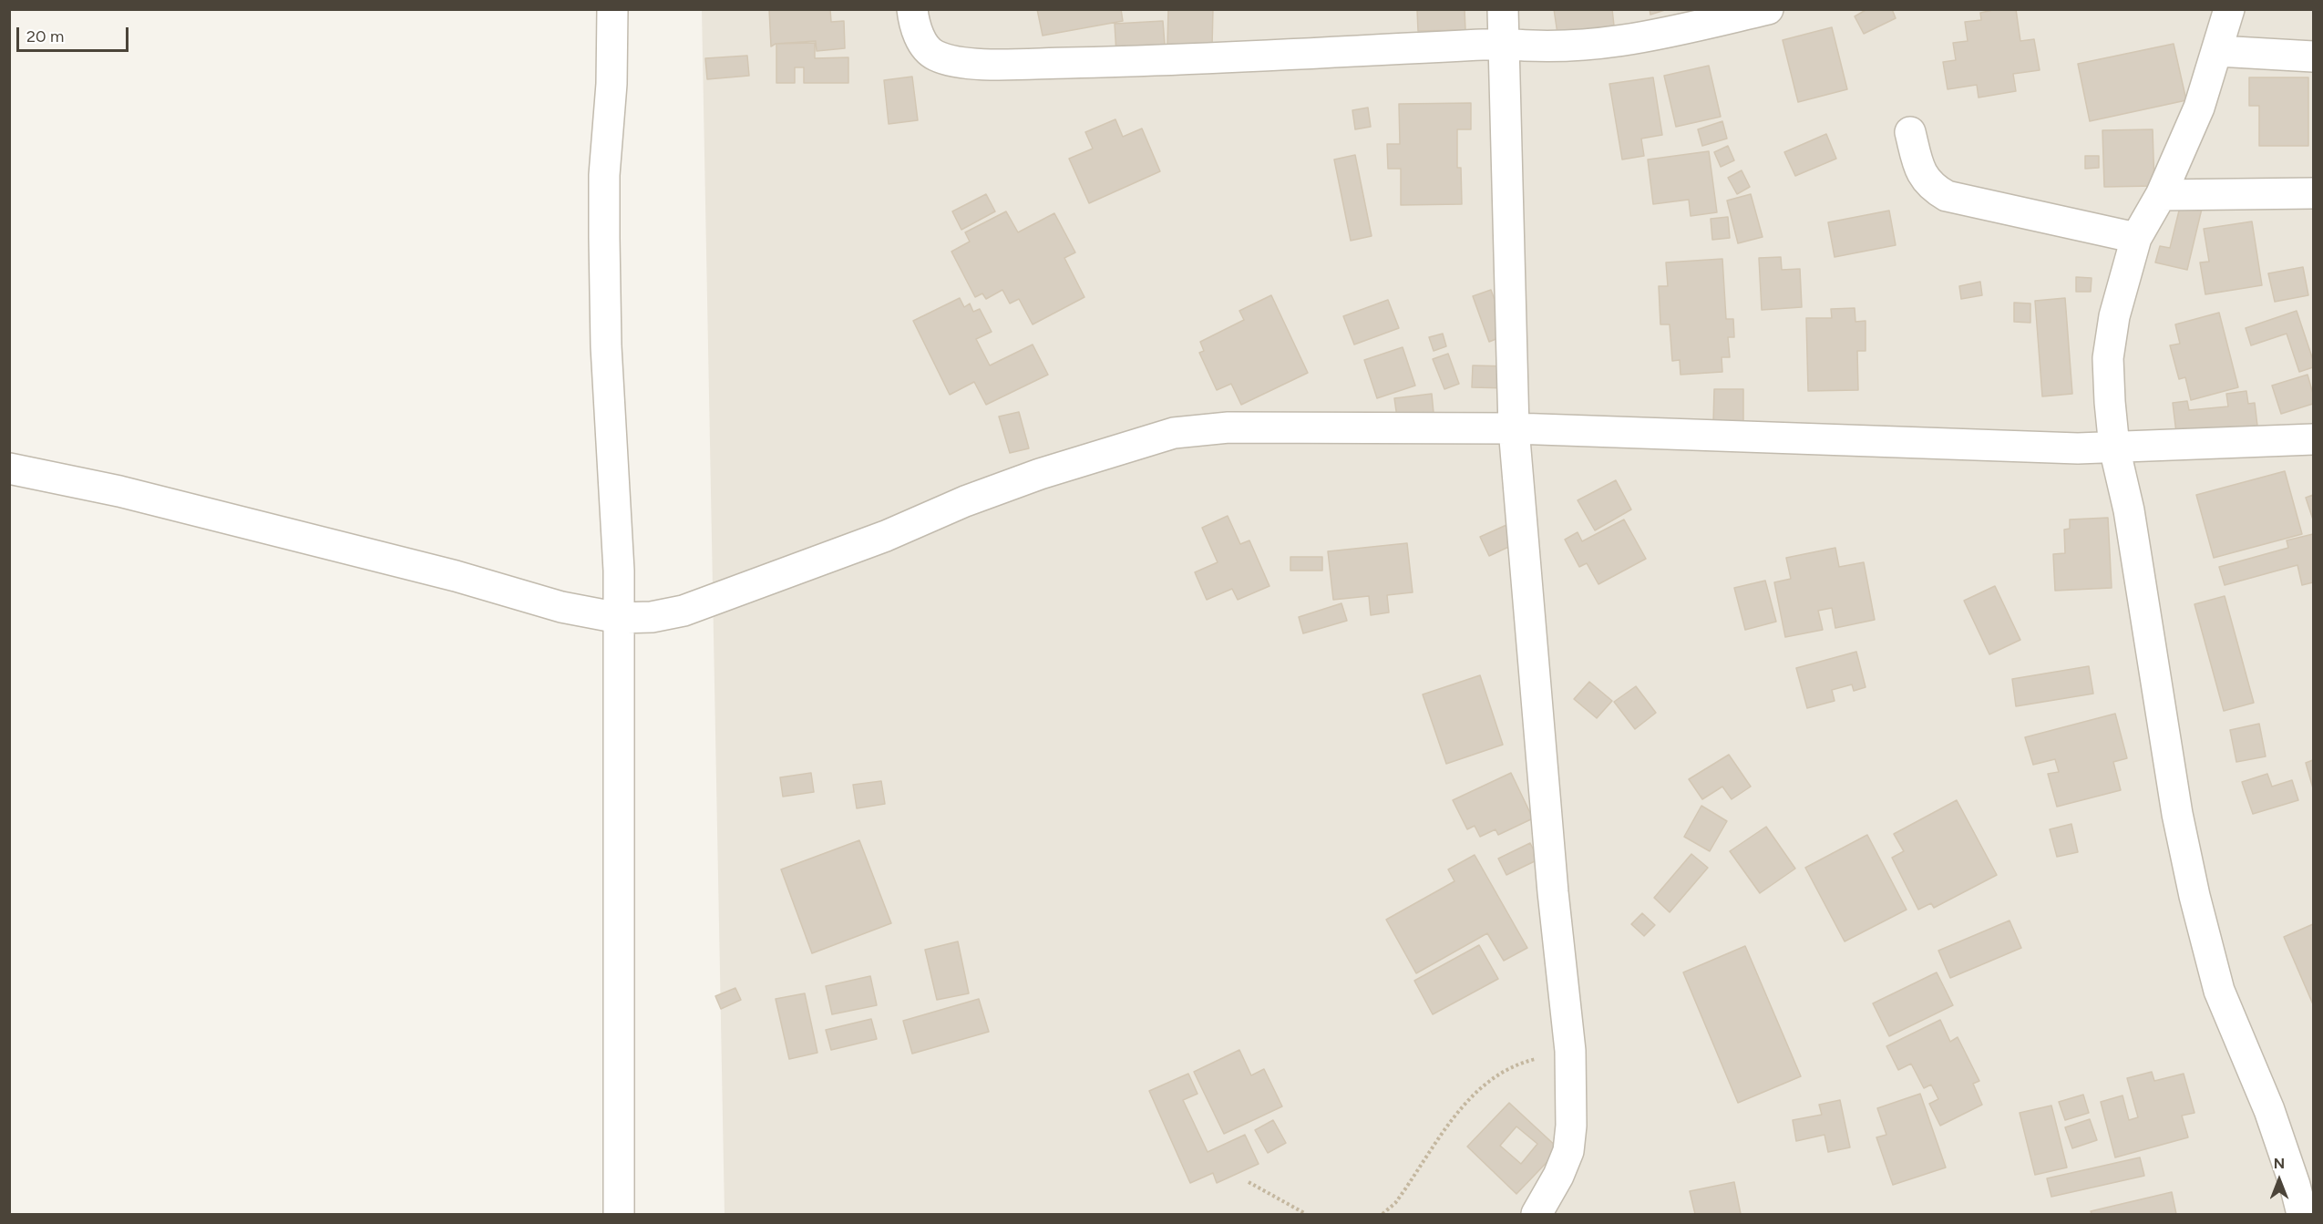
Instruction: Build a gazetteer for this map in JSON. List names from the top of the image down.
{
  "scale_bar": "20 m",
  "north": "top"
}
